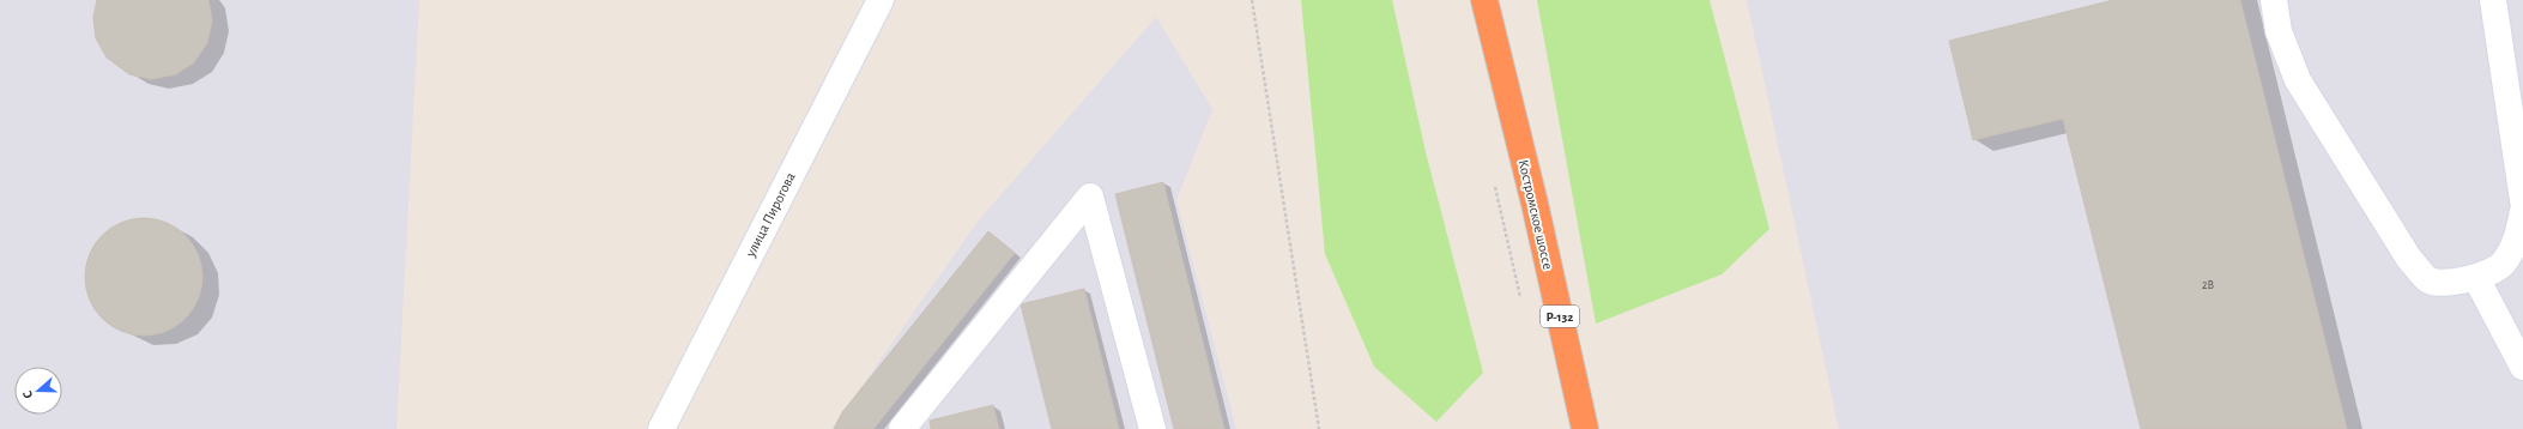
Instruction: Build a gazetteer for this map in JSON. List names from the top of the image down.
{
  "streets": {
    "highway": ["Костромское шоссе", "Р-132"],
    "street": ["улица Пирогова"]
  },
  "house_numbers": ["2В"],
  "north": "left"
}
